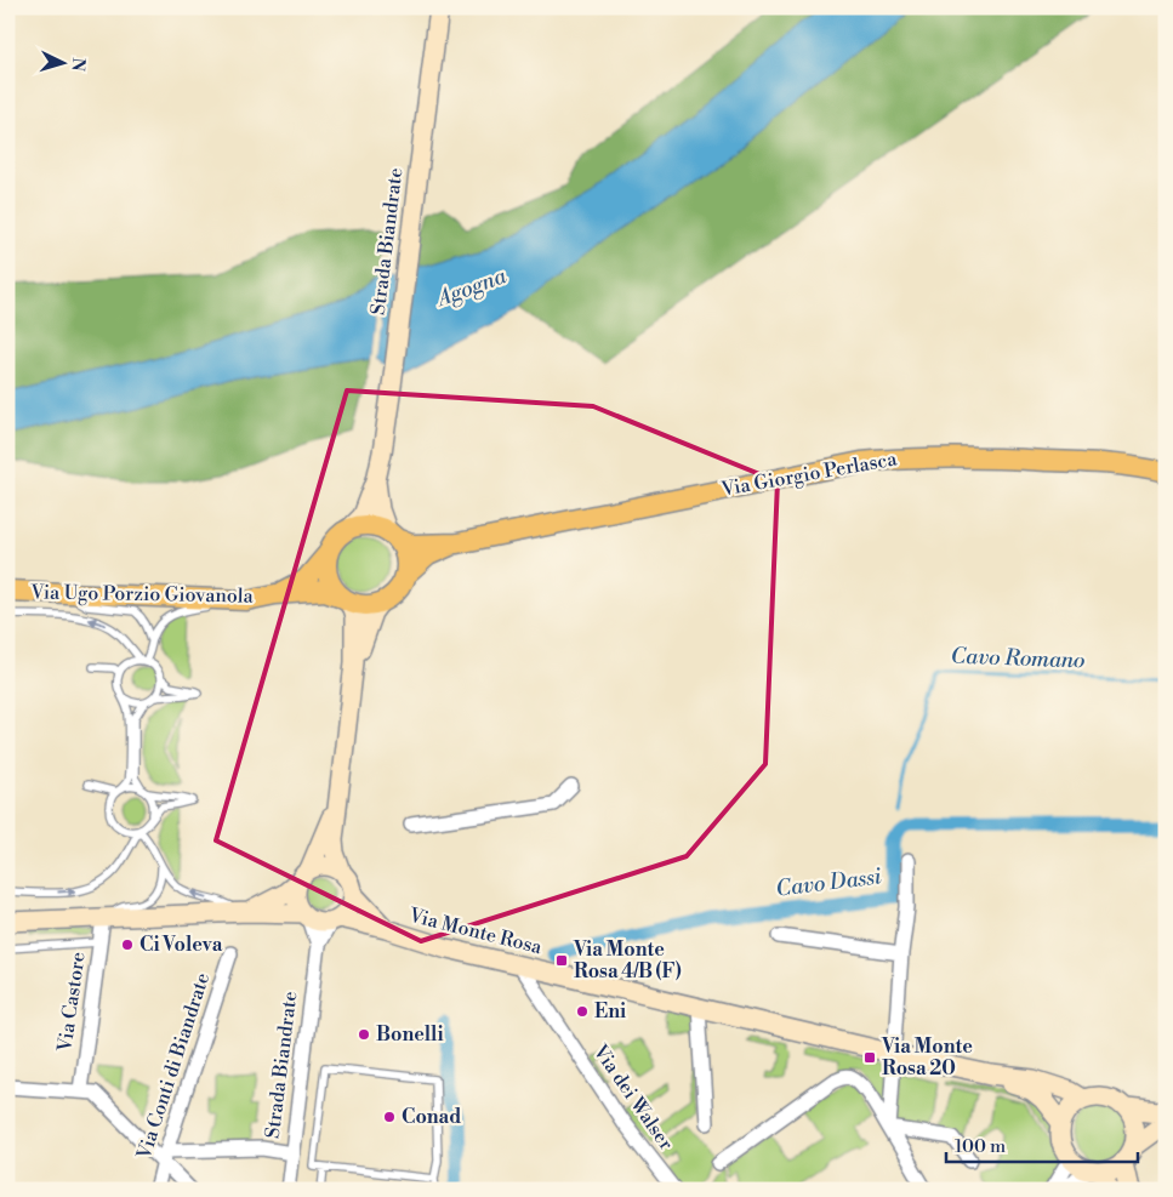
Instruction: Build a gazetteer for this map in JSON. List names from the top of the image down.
{
  "streets": {
    "main road": [
      "Strada Biandrate",
      "Via Giorgio Perlasca",
      "Via Ugo Porzio Giovanola",
      "Via Monte Rosa"
    ],
    "street": ["Via Castore", "Via Conti di Biandrate", "Via dei Walser"]
  },
  "crossings": [
    ["Strada Biandrate", "Via Giorgio Perlasca"],
    ["Strada Biandrate", "Via Ugo Porzio Giovanola"],
    ["Strada Biandrate", "Via Monte Rosa"],
    ["Via Giorgio Perlasca", "Via Ugo Porzio Giovanola"],
    ["Via Monte Rosa", "Via dei Walser"]
  ],
  "water": ["Agogna", "Cavo Romano", "Cavo Dassi"],
  "places": {
    "other": [
      "Ci Voleva",
      "Eni",
      "Bonelli",
      "Conad"
    ],
    "transit": ["Via Monte Rosa 4/B (F)", "Via Monte Rosa 20"]
  },
  "scale_bar": "100 m",
  "north": "right"
}
